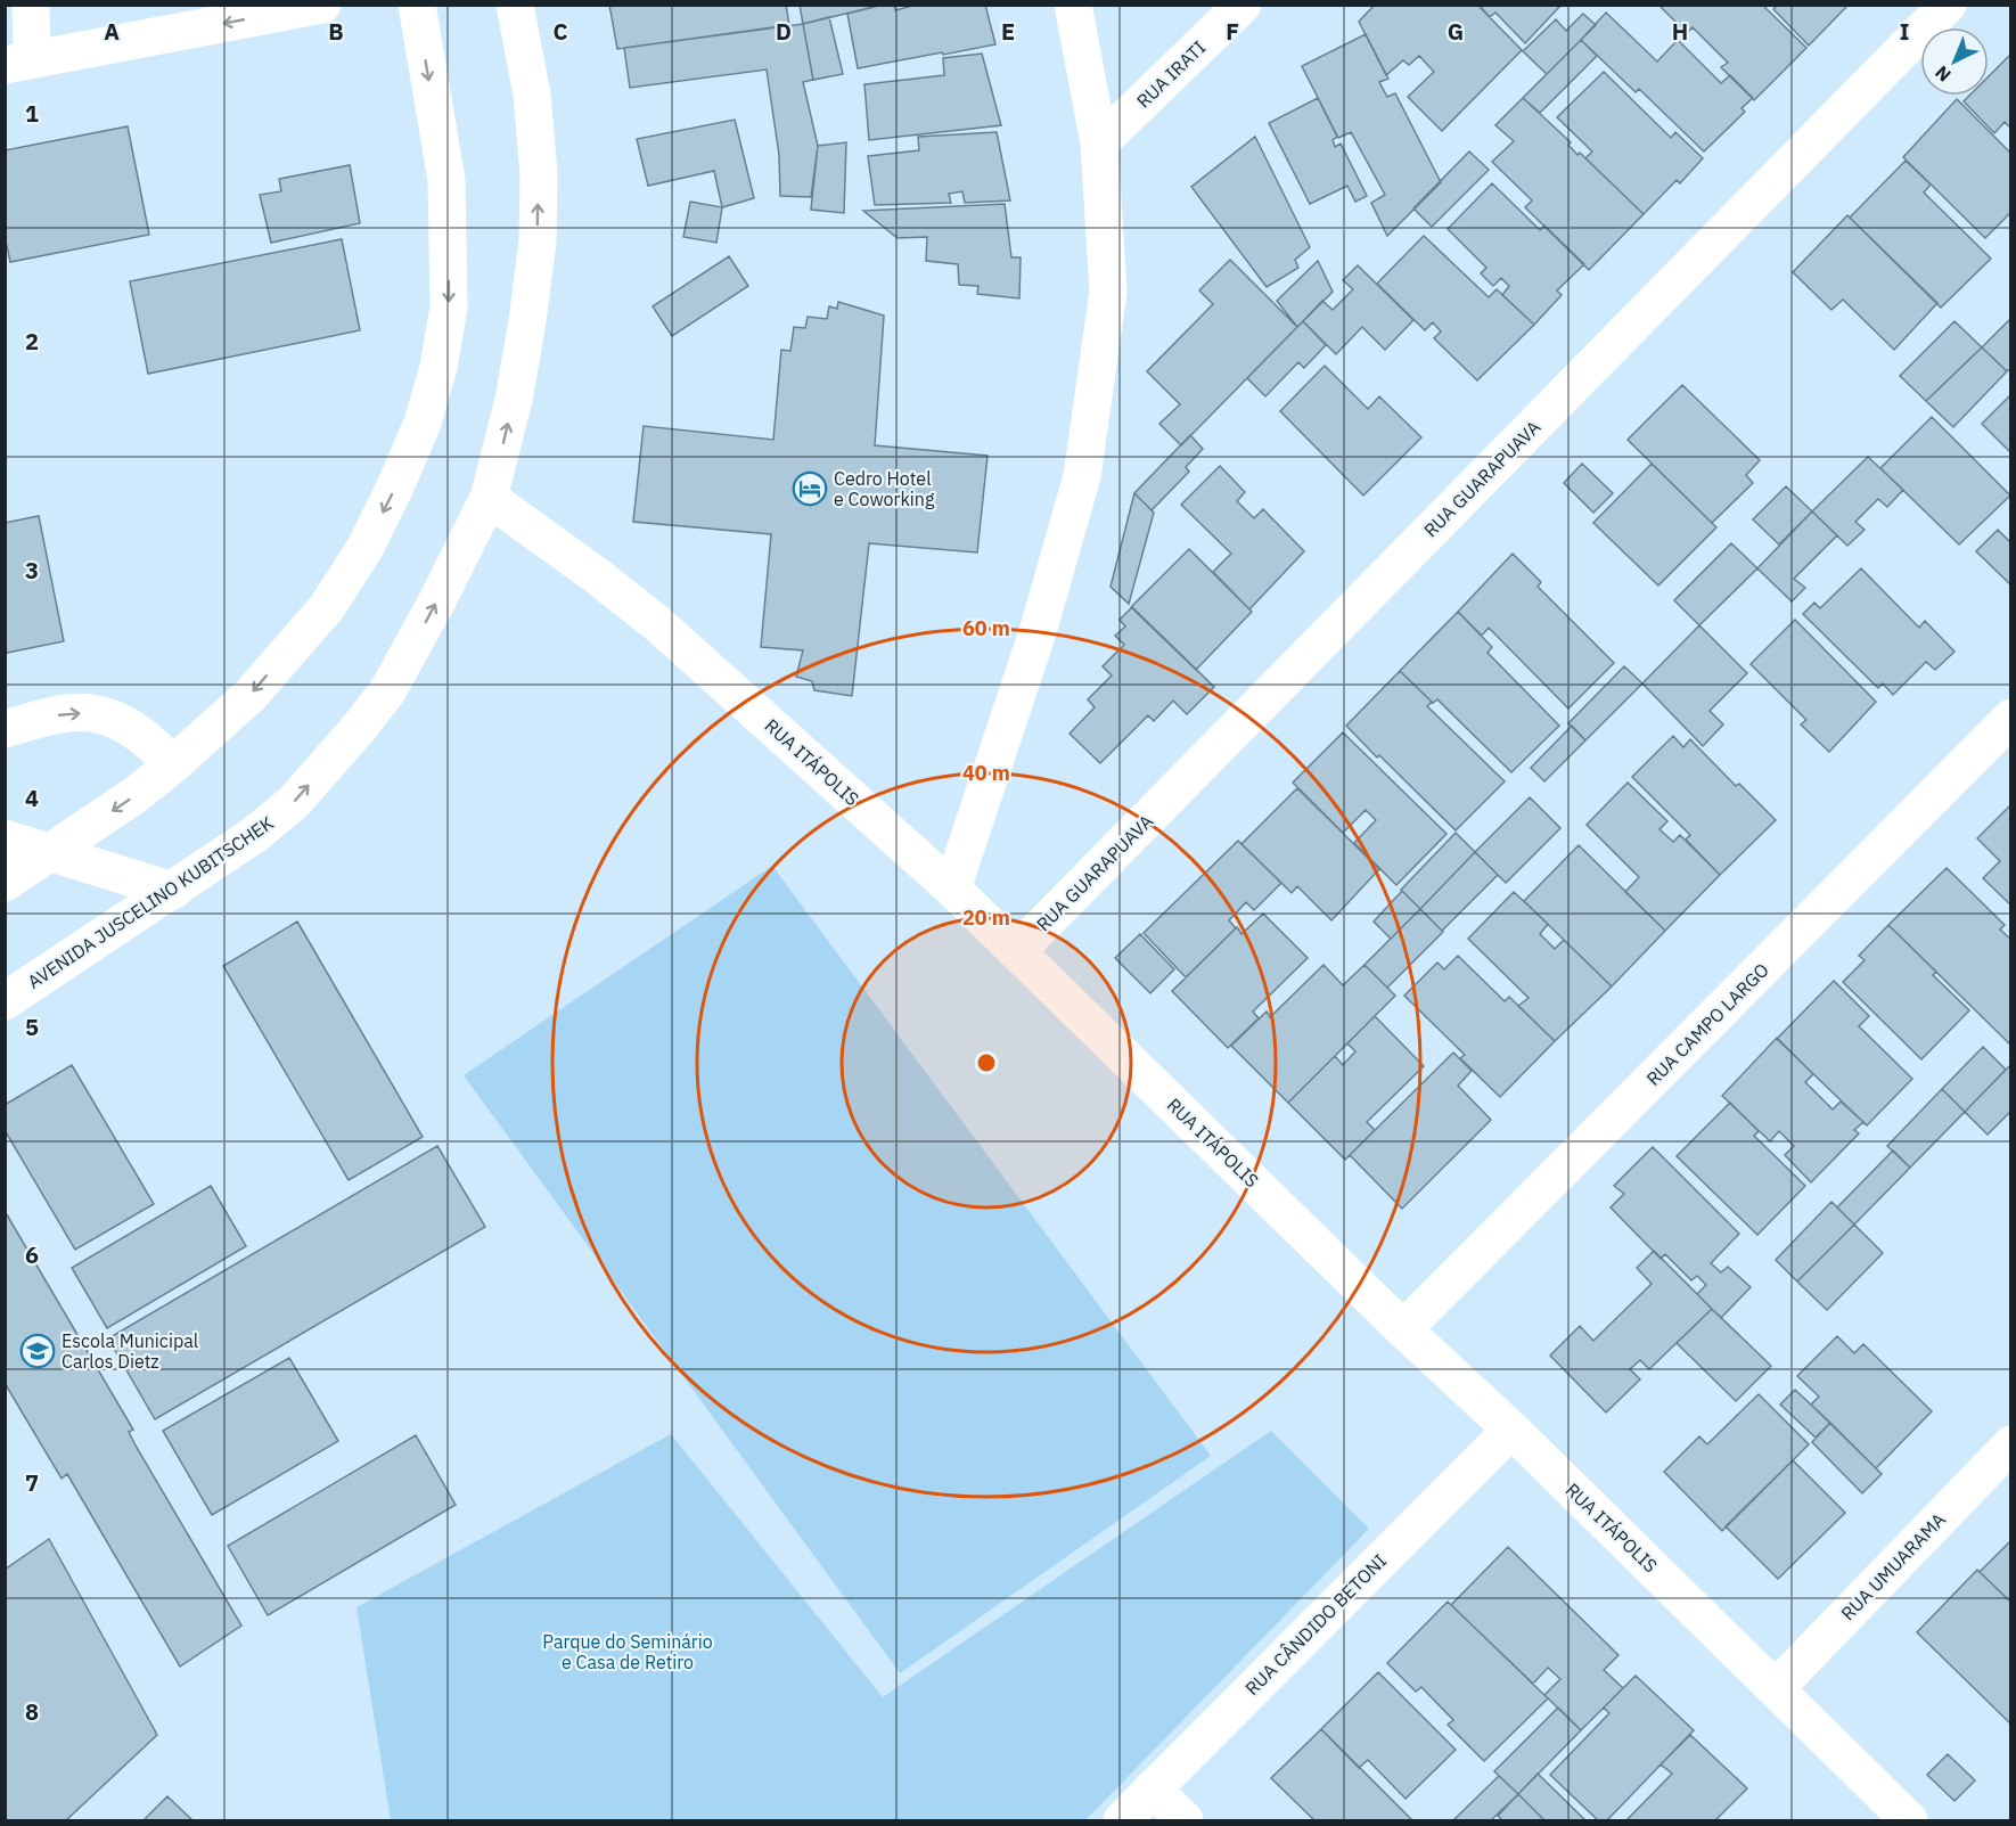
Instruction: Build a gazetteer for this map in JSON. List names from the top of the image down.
{
  "streets": {
    "street": [
      "RUA IRATI",
      "RUA GUARAPUAVA",
      "RUA ITÁPOLIS",
      "AVENIDA JUSCELINO KUBITSCHEK",
      "RUA CAMPO LARGO",
      "RUA UMUARAMA",
      "RUA CÂNDIDO BETONI"
    ]
  },
  "crossings": [
    ["RUA GUARAPUAVA", "RUA ITÁPOLIS"],
    ["RUA ITÁPOLIS", "AVENIDA JUSCELINO KUBITSCHEK"],
    ["RUA ITÁPOLIS", "RUA CAMPO LARGO"],
    ["RUA ITÁPOLIS", "RUA UMUARAMA"],
    ["RUA ITÁPOLIS", "RUA CÂNDIDO BETONI"]
  ],
  "parks": ["Parque do Seminário e Casa de Retiro"],
  "places": {
    "hotel": ["Cedro Hotel e Coworking"],
    "school or university": ["Escola Municipal Carlos Dietz"]
  },
  "north": "bottom left",
  "grid": {
    "columns": [
      "A",
      "B",
      "C",
      "D",
      "E",
      "F",
      "G",
      "H",
      "I"
    ],
    "rows": [
      "1",
      "2",
      "3",
      "4",
      "5",
      "6",
      "7",
      "8"
    ]
  },
  "rings": ["60 m", "40 m", "20 m"]
}
